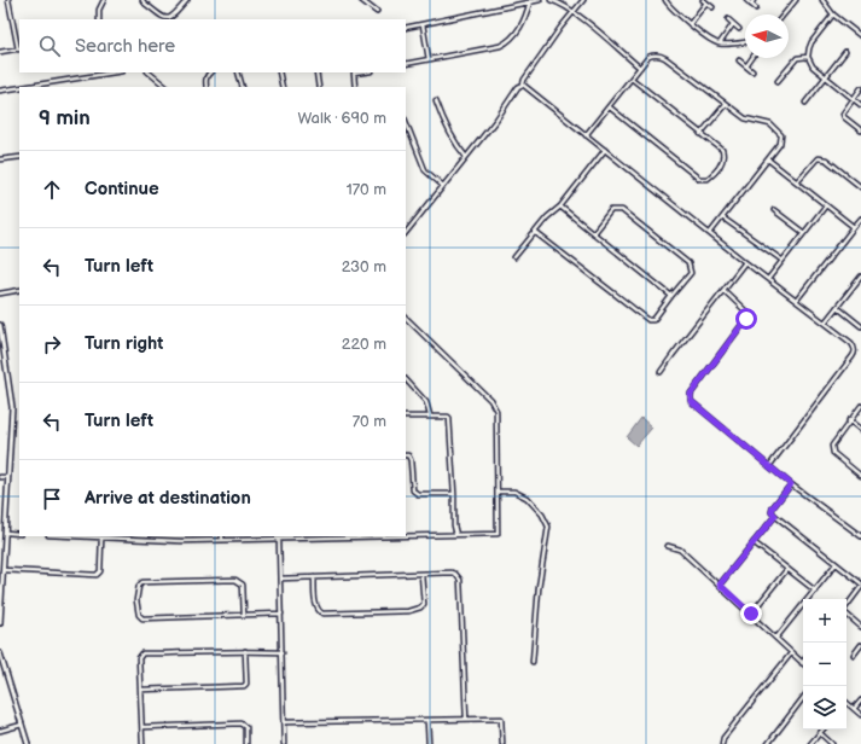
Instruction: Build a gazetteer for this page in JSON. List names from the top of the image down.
{
  "north": "left",
  "page": {
    "search": "Search here",
    "heading": ["9 min", "Walk · 690 m"],
    "list": [
      ["Continue", "170 m"],
      ["Turn left", "230 m"],
      ["Turn right", "220 m"],
      ["Turn left", "70 m"],
      "Arrive at destination"
    ],
    "map_buttons": ["+", "−"]
  }
}
